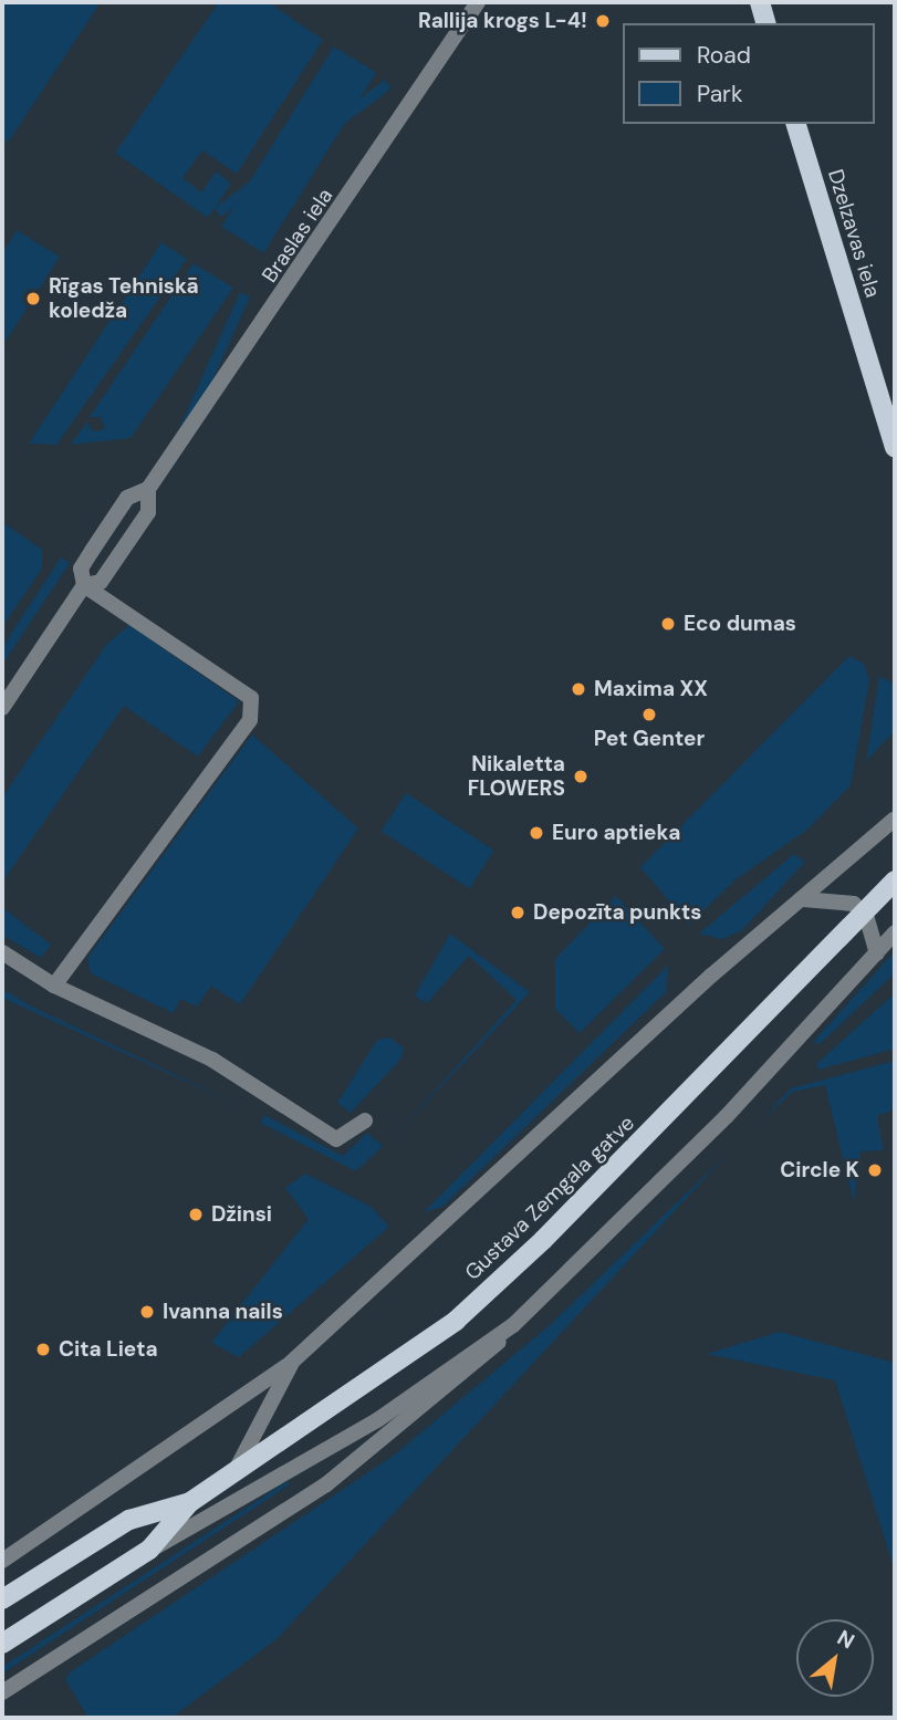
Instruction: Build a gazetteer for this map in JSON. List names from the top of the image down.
{
  "streets": {
    "main road": ["Dzelzavas iela", "Gustava Zemgala gatve"],
    "street": ["Braslas iela"]
  },
  "places": [
    "Rallija krogs L-4!",
    "Rīgas Tehniskā koledža",
    "Eco dumas",
    "Maxima XX",
    "Pet Genter",
    "Nikaletta FLOWERS",
    "Euro aptieka",
    "Depozīta punkts",
    "Circle K",
    "Džinsi",
    "Ivanna nails",
    "Cita Lieta"
  ],
  "legend": ["Road", "Park"],
  "north": "top right"
}
